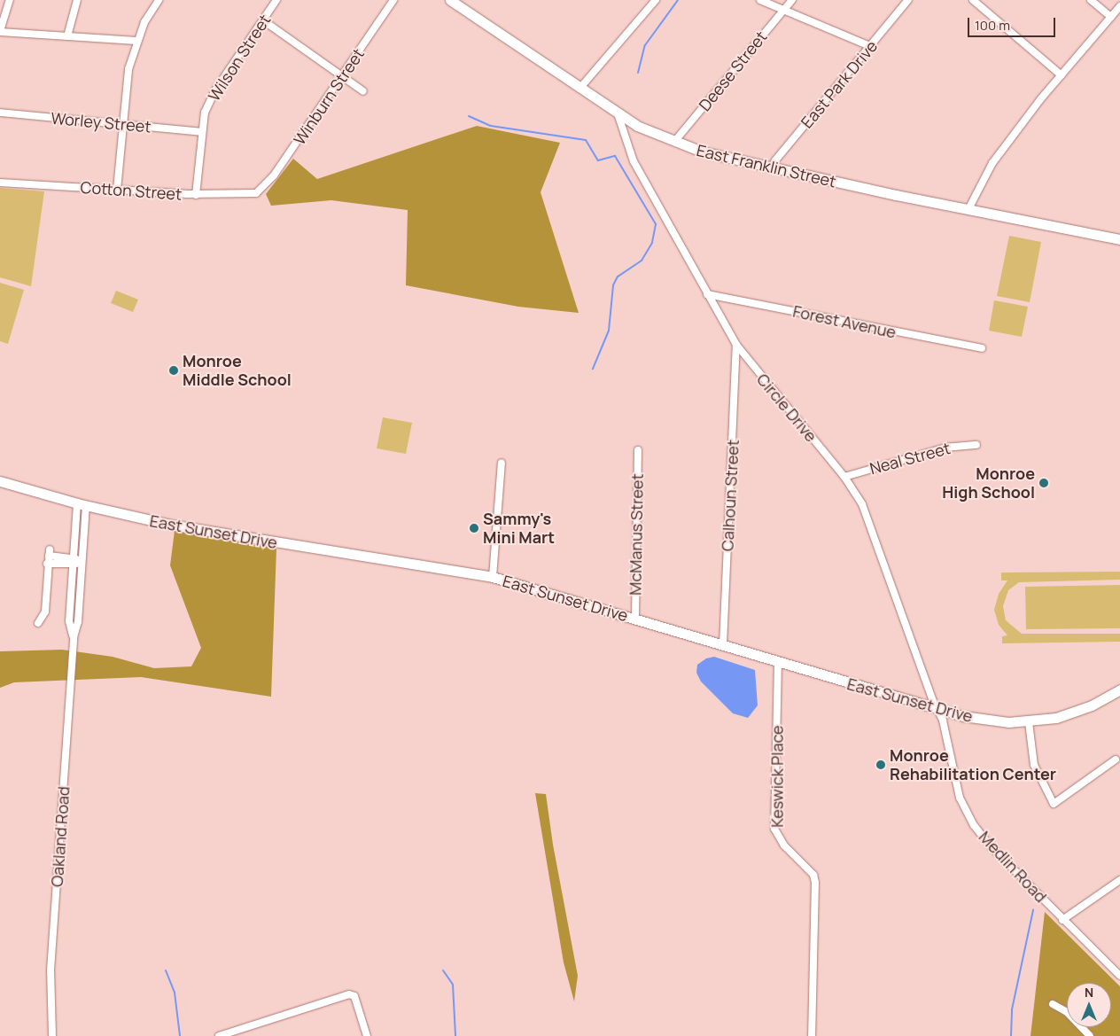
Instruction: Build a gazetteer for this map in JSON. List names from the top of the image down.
{
  "streets": {
    "street": [
      "Wilson Street",
      "Deese Street",
      "East Park Drive",
      "Winburn Street",
      "Worley Street",
      "East Franklin Street",
      "Cotton Street",
      "Forest Avenue",
      "Circle Drive",
      "Neal Street",
      "Calhoun Street",
      "East Sunset Drive",
      "McManus Street",
      "Keswick Place",
      "Oakland Road",
      "Medlin Road"
    ]
  },
  "crossings": [
    ["Wilson Street", "Worley Street"],
    ["Wilson Street", "Cotton Street"],
    ["Deese Street", "East Franklin Street"],
    ["East Park Drive", "East Franklin Street"],
    ["Winburn Street", "Cotton Street"],
    ["East Franklin Street", "Circle Drive"],
    ["Forest Avenue", "Circle Drive"],
    ["Circle Drive", "Neal Street"],
    ["Circle Drive", "Calhoun Street"],
    ["Circle Drive", "East Sunset Drive"],
    ["Circle Drive", "Medlin Road"],
    ["Calhoun Street", "East Sunset Drive"],
    ["East Sunset Drive", "McManus Street"],
    ["East Sunset Drive", "Keswick Place"],
    ["East Sunset Drive", "Oakland Road"],
    ["East Sunset Drive", "Medlin Road"]
  ],
  "places": [
    "Monroe Middle School",
    "Monroe High School",
    "Sammy's Mini Mart",
    "Monroe Rehabilitation Center"
  ],
  "scale_bar": "100 m",
  "north": "top"
}
